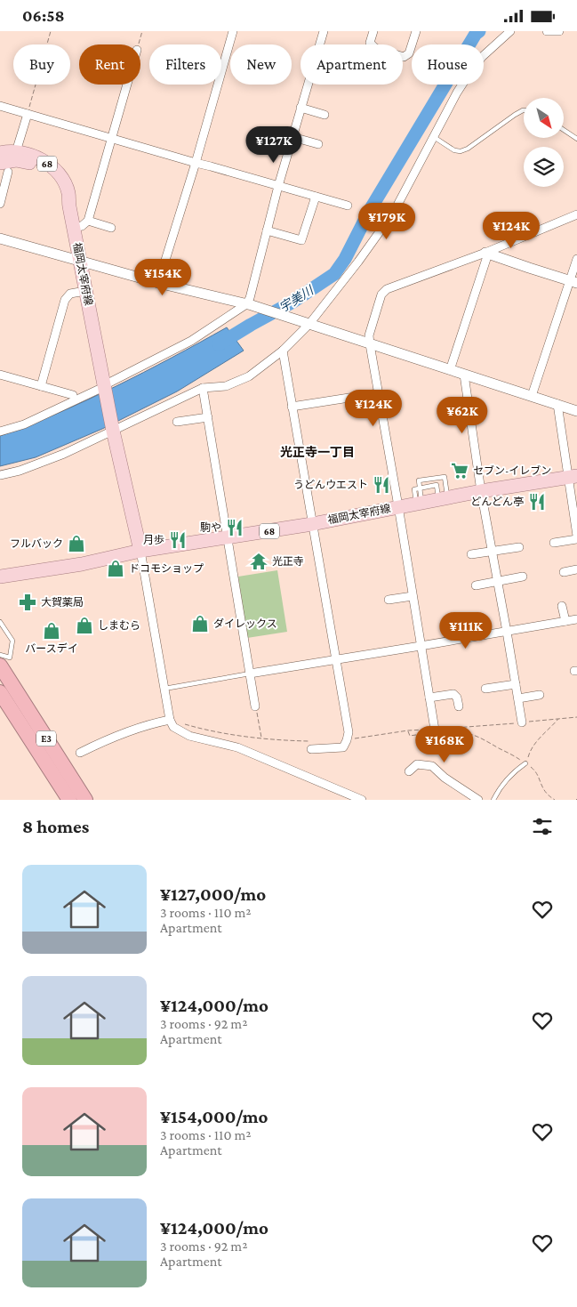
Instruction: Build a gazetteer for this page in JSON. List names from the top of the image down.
{
  "streets": {
    "highway": ["E3"],
    "main road": ["68", "福岡太宰府線"]
  },
  "districts": ["光正寺一丁目"],
  "water": ["宇美川"],
  "places": {
    "supermarket": ["セブン-イレブン"],
    "restaurant": [
      "うどんウエスト",
      "どんどん亭",
      "駒や",
      "月歩"
    ],
    "shop": [
      "フルバック",
      "ドコモショップ",
      "ダイレックス",
      "しまむら",
      "バースデイ"
    ],
    "temple": ["光正寺"],
    "pharmacy": ["大賀薬局"]
  },
  "north": "bottom right",
  "page": {
    "status": "06:58",
    "chip": [
      "Buy",
      "Rent",
      "Filters",
      "New",
      "Apartment",
      "House"
    ],
    "price": [
      "¥127K",
      "¥179K",
      "¥124K",
      "¥154K",
      "¥124K",
      "¥62K",
      "¥111K",
      "¥168K"
    ],
    "heading": "8 homes",
    "list": [
      {
        "name": "¥127,000/mo",
        "note": "3 rooms · 110 m² · Apartment"
      },
      {
        "name": "¥124,000/mo",
        "note": "3 rooms · 92 m² · Apartment"
      },
      {
        "name": "¥154,000/mo",
        "note": "3 rooms · 110 m² · Apartment"
      },
      {
        "name": "¥124,000/mo",
        "note": "3 rooms · 92 m² · Apartment"
      }
    ]
  }
}
